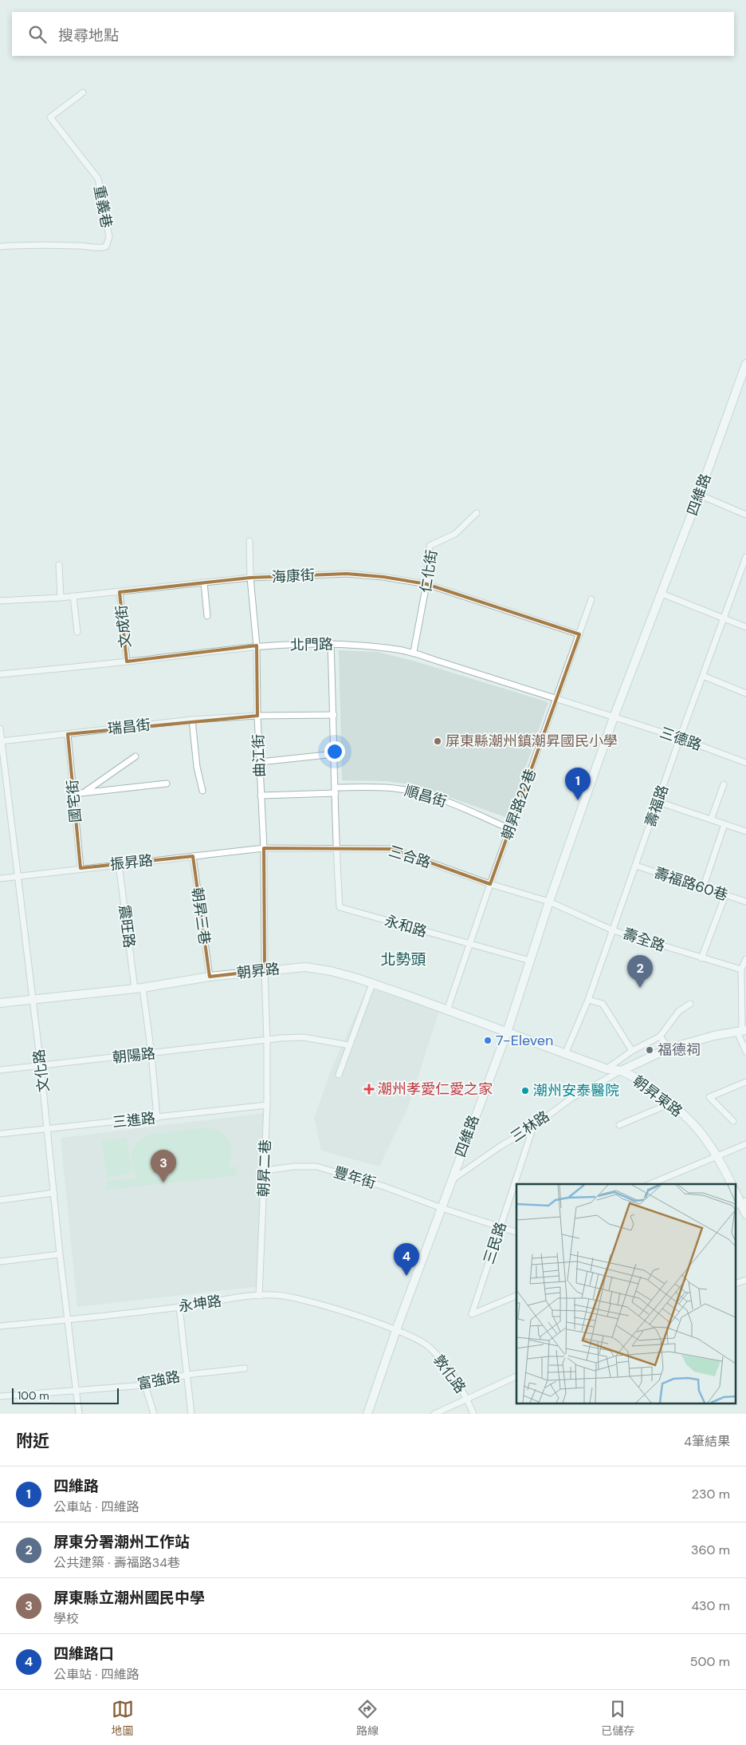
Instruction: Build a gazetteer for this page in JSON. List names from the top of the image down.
{
  "streets": {
    "main road": [
      "四維路",
      "朝昇路",
      "朝昇東路",
      "三林路"
    ],
    "street": [
      "重義巷",
      "仁化街",
      "海康街",
      "文成街",
      "北門路",
      "瑞昌街",
      "三德路",
      "曲江街",
      "順昌街",
      "國宅街",
      "朝昇路22巷",
      "壽福路",
      "三合路",
      "振昇路",
      "壽福路60巷",
      "朝昇三巷",
      "震旺路",
      "永和路",
      "壽全路",
      "朝陽路",
      "文化路",
      "三進路",
      "朝昇二巷",
      "豐年街",
      "三民路",
      "永坤路",
      "敦化路",
      "富強路"
    ]
  },
  "crossings": [
    ["四維路", "北門路"],
    ["四維路", "三德路"],
    ["四維路", "三合路"],
    ["四維路", "永和路"],
    ["四維路", "壽全路"],
    ["四維路", "朝昇路"],
    ["四維路", "朝昇東路"],
    ["四維路", "三林路"],
    ["四維路", "豐年街"],
    ["四維路", "永坤路"],
    ["四維路", "敦化路"],
    ["仁化街", "海康街"],
    ["仁化街", "北門路"],
    ["海康街", "文成街"],
    ["海康街", "曲江街"],
    ["海康街", "朝昇路22巷"],
    ["文成街", "北門路"],
    ["北門路", "三德路"],
    ["北門路", "曲江街"],
    ["北門路", "朝昇路22巷"],
    ["瑞昌街", "曲江街"],
    ["瑞昌街", "國宅街"],
    ["瑞昌街", "文化路"],
    ["三德路", "壽福路"],
    ["曲江街", "順昌街"],
    ["曲江街", "三合路"],
    ["曲江街", "振昇路"],
    ["曲江街", "朝昇路"],
    ["曲江街", "朝昇二巷"],
    ["順昌街", "朝昇路22巷"],
    ["國宅街", "振昇路"],
    ["朝昇路22巷", "三合路"],
    ["朝昇路22巷", "永和路"],
    ["朝昇路22巷", "朝昇路"],
    ["壽福路", "壽福路60巷"],
    ["壽福路", "壽全路"],
    ["壽福路", "朝昇東路"],
    ["三合路", "振昇路"],
    ["三合路", "永和路"],
    ["三合路", "壽全路"],
    ["振昇路", "朝昇三巷"],
    ["振昇路", "震旺路"],
    ["振昇路", "文化路"],
    ["朝昇三巷", "朝昇路"],
    ["震旺路", "朝昇路"],
    ["震旺路", "朝陽路"],
    ["震旺路", "三進路"],
    ["朝昇路", "文化路"],
    ["朝昇路", "朝昇東路"],
    ["朝昇路", "朝昇二巷"],
    ["朝陽路", "文化路"],
    ["朝陽路", "朝昇二巷"],
    ["文化路", "三進路"],
    ["文化路", "永坤路"],
    ["文化路", "富強路"],
    ["朝昇東路", "三林路"],
    ["三進路", "朝昇二巷"],
    ["三林路", "三民路"],
    ["朝昇二巷", "豐年街"],
    ["朝昇二巷", "永坤路"],
    ["豐年街", "三民路"],
    ["永坤路", "敦化路"]
  ],
  "districts": ["北勢頭"],
  "places": {
    "other": [
      "屏東縣潮州鎮潮昇國民小學",
      "7-Eleven",
      "福德祠",
      "潮州安泰醫院"
    ],
    "health": ["潮州孝愛仁愛之家"]
  },
  "scale_bar": "100 m",
  "page": {
    "search": "搜尋地點",
    "pins": [
      "1",
      "2",
      "3",
      "4"
    ],
    "scale": "100 m",
    "heading": ["附近", "4筆結果"],
    "list": [
      {
        "mark": "1",
        "name": "四維路",
        "note": "公車站 · 四維路",
        "value": "230 m"
      },
      {
        "mark": "2",
        "name": "屏東分署潮州工作站",
        "note": "公共建築 · 壽福路34巷",
        "value": "360 m"
      },
      {
        "mark": "3",
        "name": "屏東縣立潮州國民中學",
        "note": "學校",
        "value": "430 m"
      },
      {
        "mark": "4",
        "name": "四維路口",
        "note": "公車站 · 四維路",
        "value": "500 m"
      }
    ],
    "nav": ["地圖", "路線", "已儲存"]
  }
}
